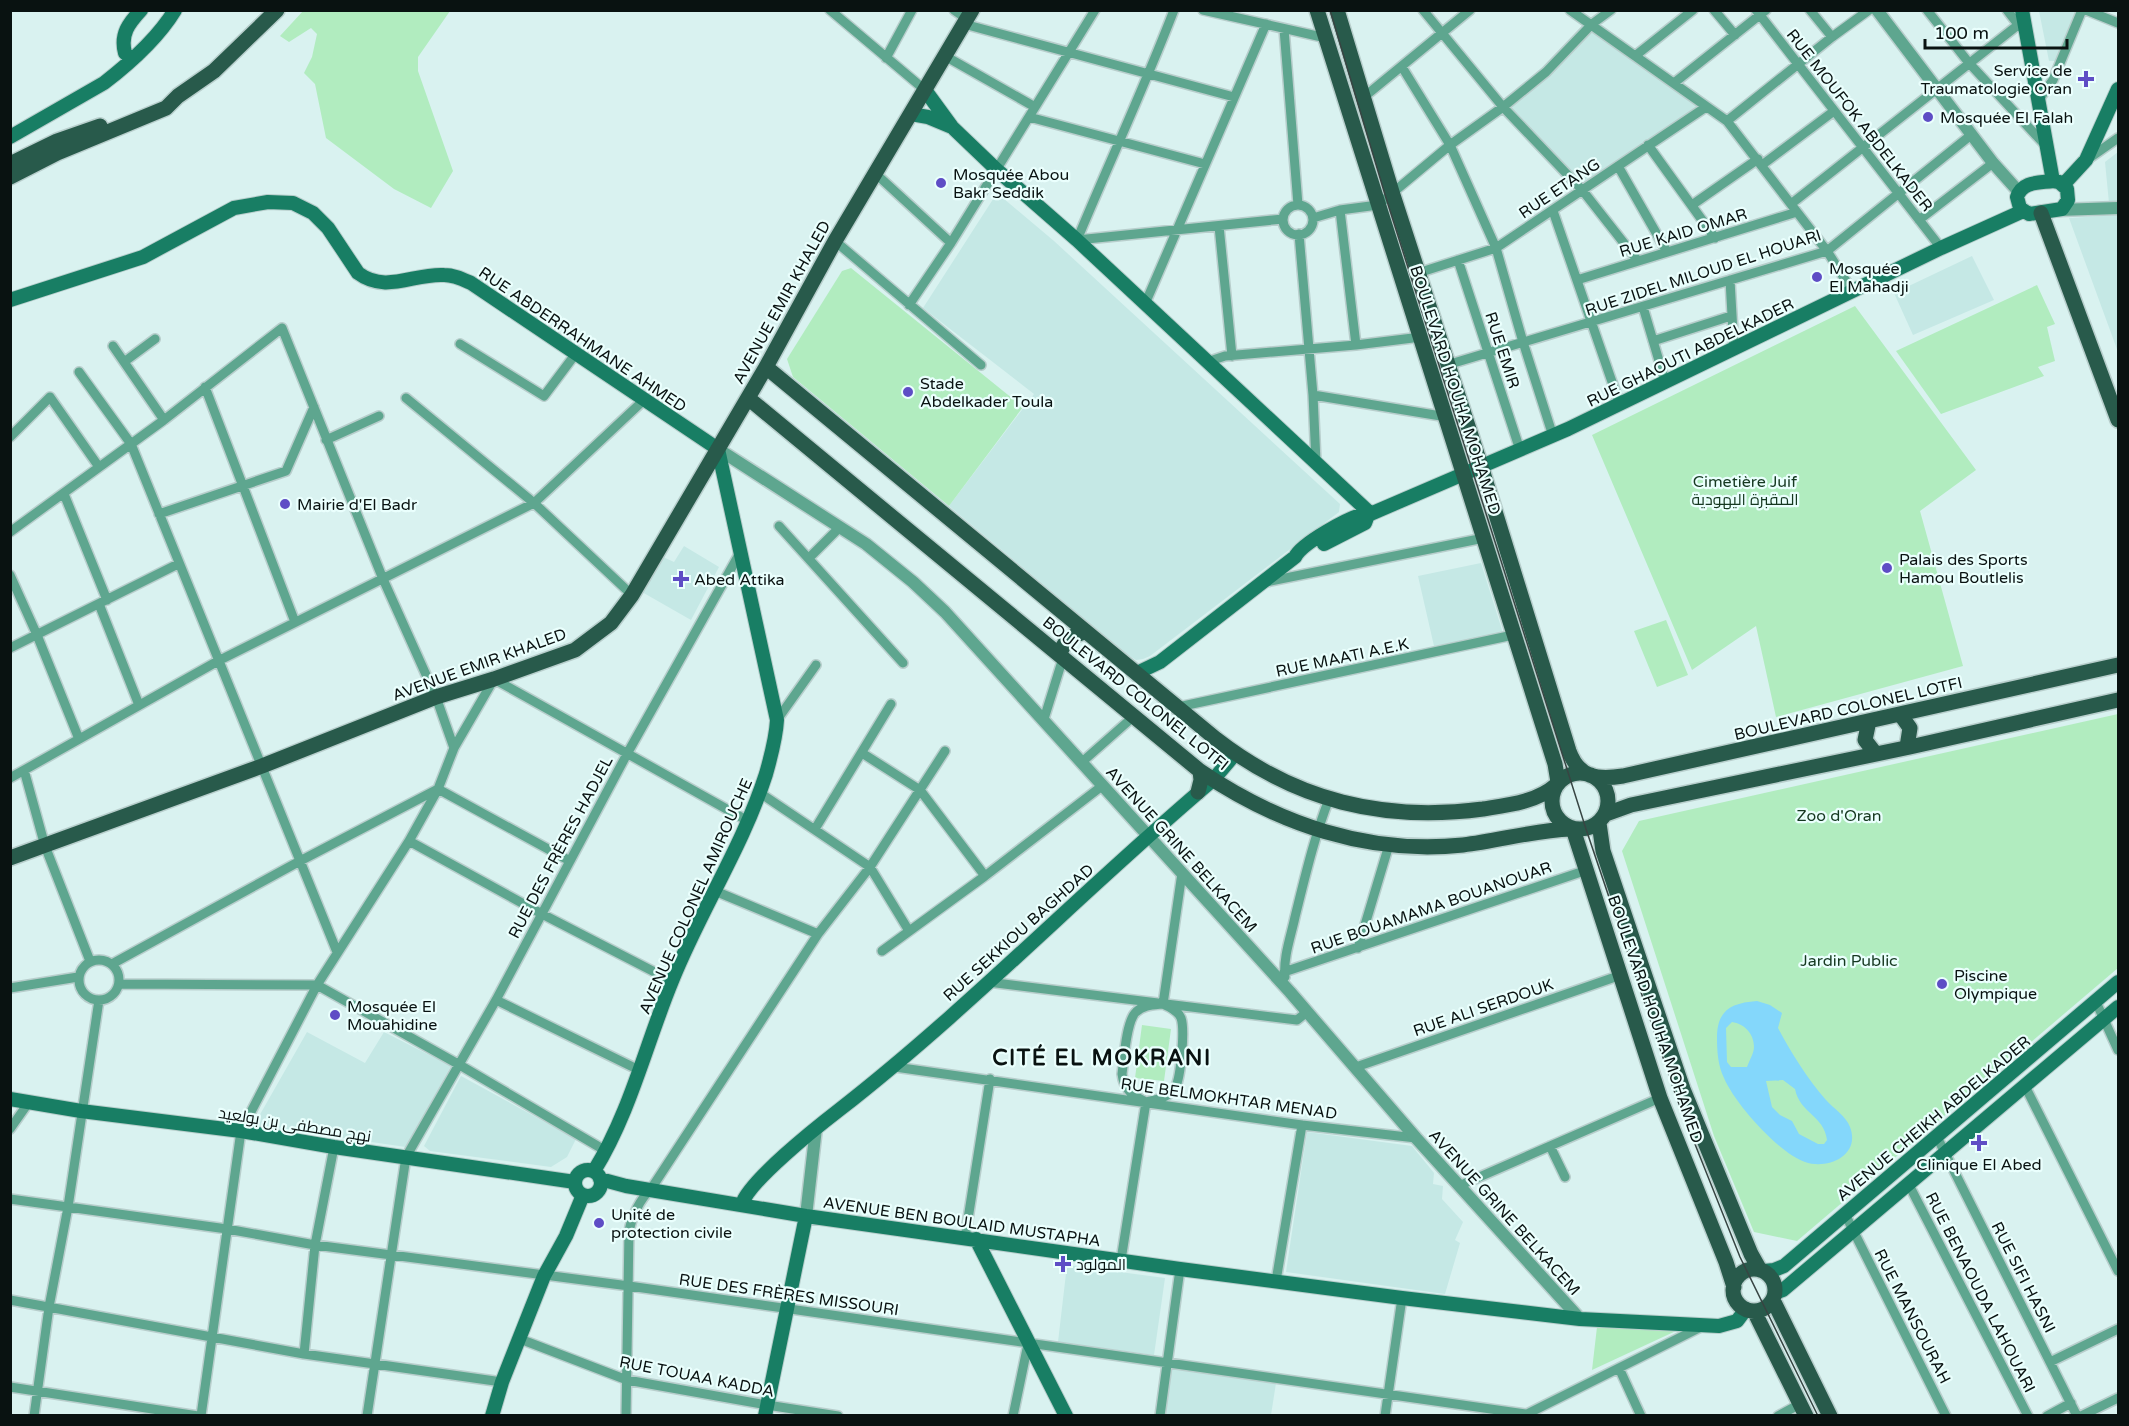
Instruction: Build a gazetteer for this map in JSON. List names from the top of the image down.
{
  "streets": {
    "main road": [
      "AVENUE EMIR KHALED",
      "RUE ABDERRAHMANE AHMED",
      "RUE GHAOUTI ABDELKADER",
      "BOULEVARD HOUHA MOHAMED",
      "BOULEVARD COLONEL LOTFI",
      "AVENUE COLONEL AMIROUCHE",
      "RUE SEKKIOU BAGHDAD",
      "AVENUE CHEIKH ABDELKADER",
      "نهج مصطفى بن بولعيد",
      "AVENUE BEN BOULAID MUSTAPHA"
    ],
    "street": [
      "RUE MOUFOK ABDELKADER",
      "RUE ETANG",
      "RUE KAID OMAR",
      "RUE ZIDEL MILOUD EL HOUARI",
      "RUE EMIR",
      "RUE MAATI A.E.K",
      "RUE DES FRÈRES HADJEL",
      "AVENUE GRINE BELKACEM",
      "RUE BOUAMAMA BOUANOUAR",
      "RUE ALI SERDOUK",
      "RUE BELMOKHTAR MENAD",
      "RUE SIFI HASNI",
      "RUE BENAOUDA LAHOUARI",
      "RUE DES FRÈRES MISSOURI",
      "RUE MANSOURAH",
      "RUE TOUAA KADDA"
    ]
  },
  "crossings": [
    ["RUE MOUFOK ABDELKADER", "RUE ZIDEL MILOUD EL HOUARI"],
    ["RUE MOUFOK ABDELKADER", "RUE GHAOUTI ABDELKADER"],
    ["RUE ETANG", "RUE EMIR"],
    ["RUE ETANG", "BOULEVARD HOUHA MOHAMED"],
    ["RUE ZIDEL MILOUD EL HOUARI", "RUE EMIR"],
    ["RUE ZIDEL MILOUD EL HOUARI", "BOULEVARD HOUHA MOHAMED"],
    ["AVENUE EMIR KHALED", "RUE ABDERRAHMANE AHMED"],
    ["AVENUE EMIR KHALED", "BOULEVARD COLONEL LOTFI"],
    ["AVENUE EMIR KHALED", "AVENUE GRINE BELKACEM"],
    ["AVENUE EMIR KHALED", "AVENUE COLONEL AMIROUCHE"],
    ["RUE ABDERRAHMANE AHMED", "AVENUE GRINE BELKACEM"],
    ["RUE ABDERRAHMANE AHMED", "AVENUE COLONEL AMIROUCHE"],
    ["RUE EMIR", "RUE GHAOUTI ABDELKADER"],
    ["RUE GHAOUTI ABDELKADER", "BOULEVARD HOUHA MOHAMED"],
    ["RUE GHAOUTI ABDELKADER", "BOULEVARD COLONEL LOTFI"],
    ["BOULEVARD HOUHA MOHAMED", "RUE MAATI A.E.K"],
    ["BOULEVARD HOUHA MOHAMED", "BOULEVARD COLONEL LOTFI"],
    ["BOULEVARD HOUHA MOHAMED", "RUE BOUAMAMA BOUANOUAR"],
    ["BOULEVARD HOUHA MOHAMED", "RUE ALI SERDOUK"],
    ["BOULEVARD HOUHA MOHAMED", "AVENUE CHEIKH ABDELKADER"],
    ["BOULEVARD HOUHA MOHAMED", "AVENUE BEN BOULAID MUSTAPHA"],
    ["RUE MAATI A.E.K", "BOULEVARD COLONEL LOTFI"],
    ["RUE DES FRÈRES HADJEL", "AVENUE COLONEL AMIROUCHE"],
    ["RUE DES FRÈRES HADJEL", "نهج مصطفى بن بولعيد"],
    ["AVENUE GRINE BELKACEM", "AVENUE COLONEL AMIROUCHE"],
    ["AVENUE GRINE BELKACEM", "RUE SEKKIOU BAGHDAD"],
    ["AVENUE GRINE BELKACEM", "RUE ALI SERDOUK"],
    ["AVENUE GRINE BELKACEM", "RUE BELMOKHTAR MENAD"],
    ["AVENUE GRINE BELKACEM", "AVENUE BEN BOULAID MUSTAPHA"],
    ["AVENUE COLONEL AMIROUCHE", "نهج مصطفى بن بولعيد"],
    ["AVENUE COLONEL AMIROUCHE", "AVENUE BEN BOULAID MUSTAPHA"],
    ["RUE SEKKIOU BAGHDAD", "RUE BELMOKHTAR MENAD"],
    ["RUE SEKKIOU BAGHDAD", "AVENUE BEN BOULAID MUSTAPHA"],
    ["AVENUE CHEIKH ABDELKADER", "AVENUE BEN BOULAID MUSTAPHA"],
    ["AVENUE CHEIKH ABDELKADER", "RUE SIFI HASNI"],
    ["AVENUE CHEIKH ABDELKADER", "RUE BENAOUDA LAHOUARI"],
    ["AVENUE CHEIKH ABDELKADER", "RUE MANSOURAH"],
    ["نهج مصطفى بن بولعيد", "AVENUE BEN BOULAID MUSTAPHA"]
  ],
  "districts": ["CITÉ EL MOKRANI"],
  "parks": ["Cimetière Juif المقبرة اليهودية", "Zoo d'Oran", "Jardin Public"],
  "places": {
    "health": [
      "Service de Traumatologie Oran",
      "Abed Attika",
      "Clinique El Abed",
      "المولود"
    ],
    "other": [
      "Mosquée El Falah",
      "Mosquée Abou Bakr Seddik",
      "Mosquée El Mahadji",
      "Stade Abdelkader Toula",
      "Mairie d'El Badr",
      "Palais des Sports Hamou Boutlelis",
      "Piscine Olympique",
      "Mosquée El Mouahidine",
      "Unité de protection civile"
    ]
  },
  "scale_bar": "100 m"
}
